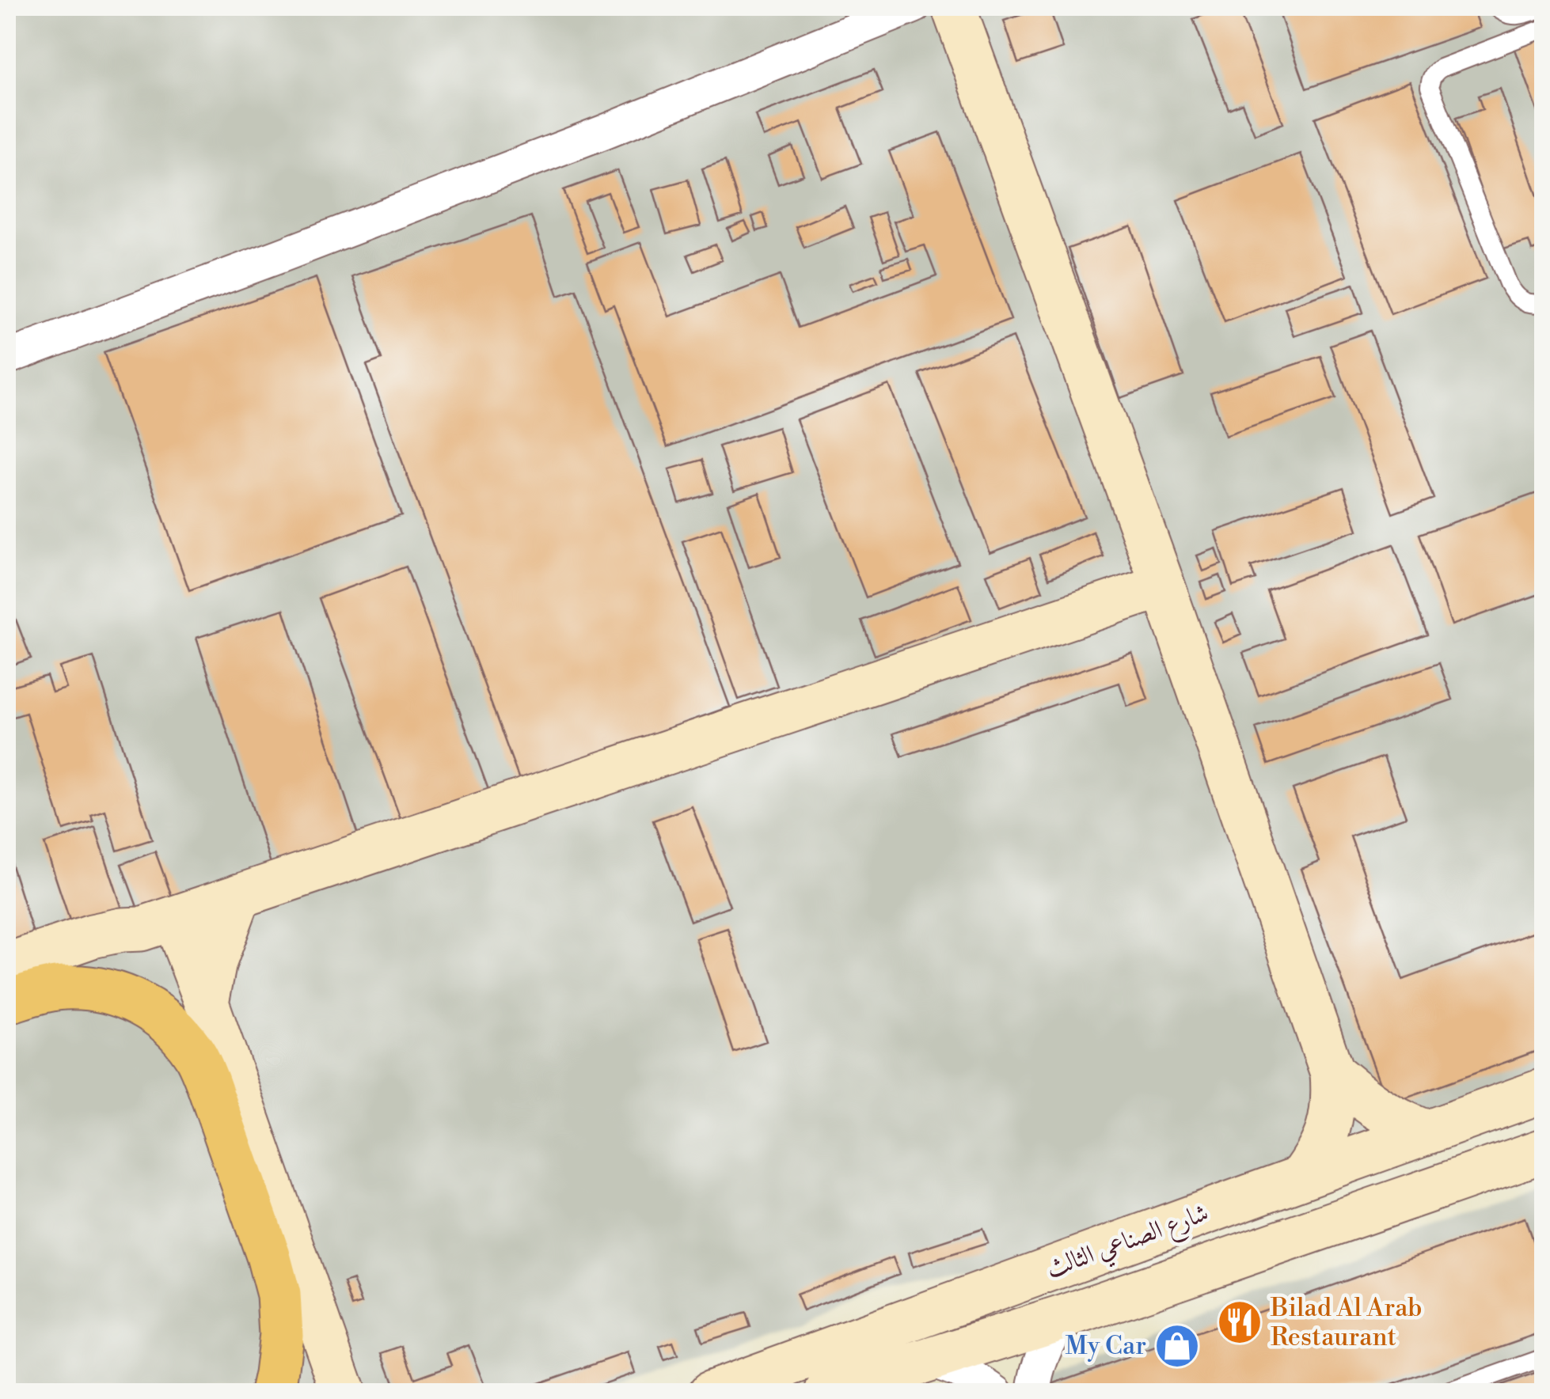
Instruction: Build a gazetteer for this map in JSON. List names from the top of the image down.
{
  "streets": {
    "street": ["شارع الصناعي الثالث"]
  },
  "places": {
    "restaurant": ["Bilad Al Arab Restaurant"],
    "shop": ["My Car"]
  }
}
